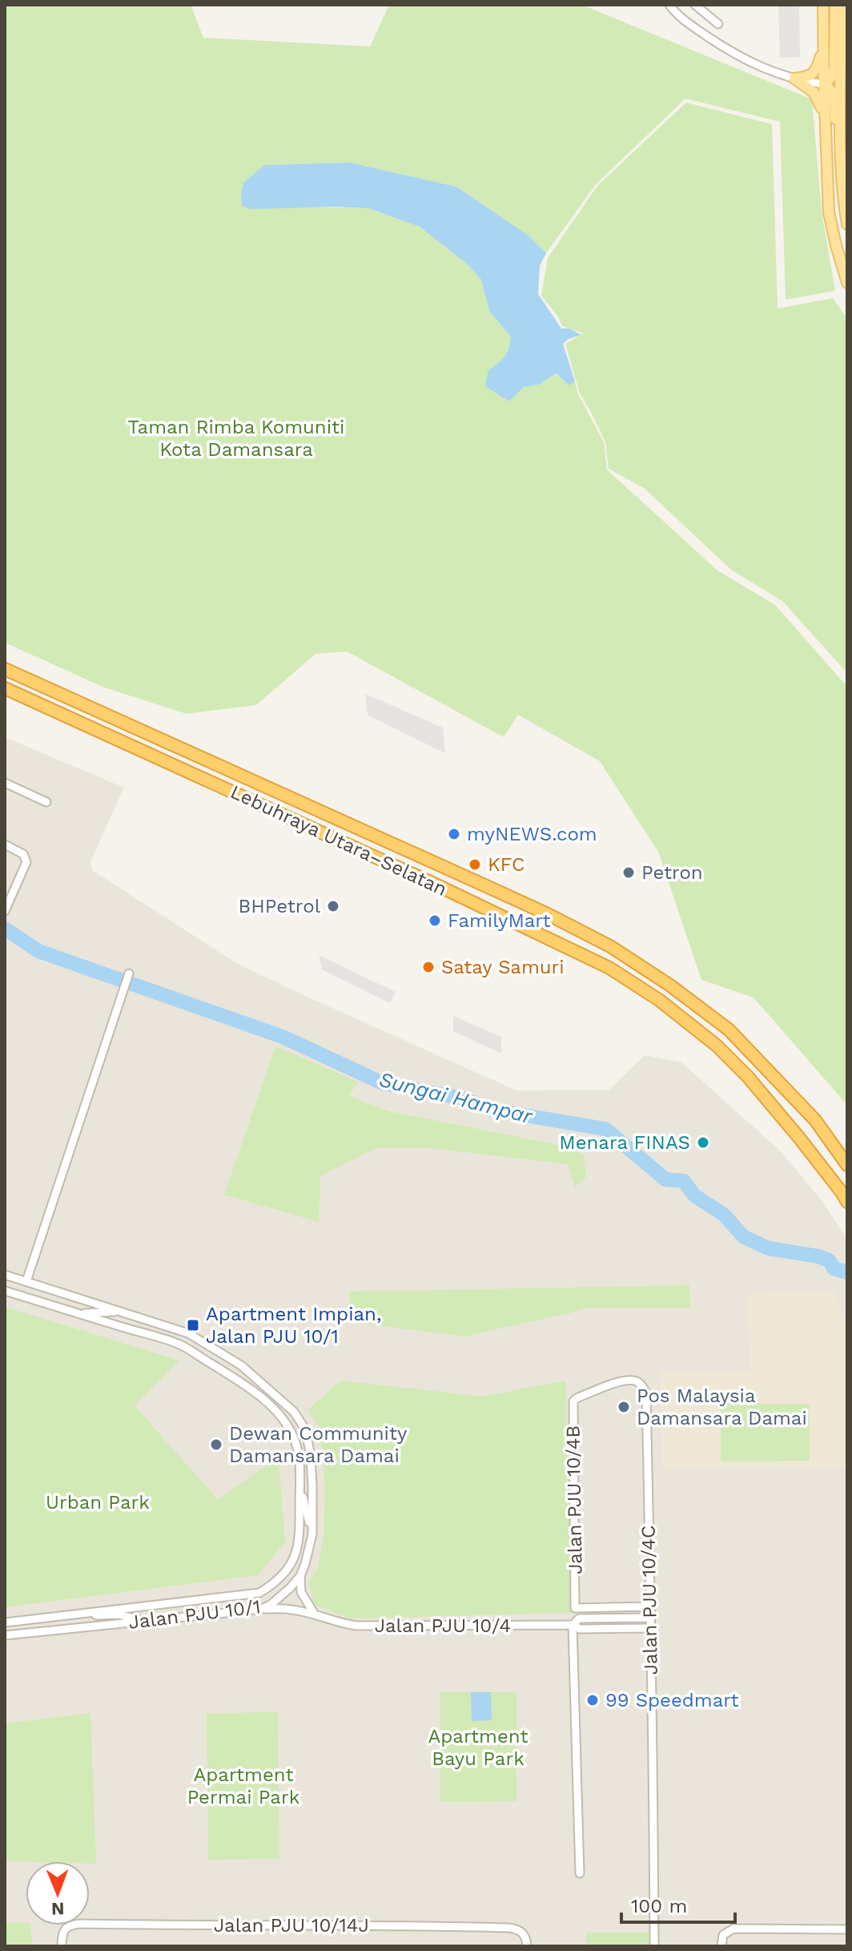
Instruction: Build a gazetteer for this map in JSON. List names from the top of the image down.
{
  "streets": {
    "highway": ["Lebuhraya Utara–Selatan"],
    "street": [
      "Jalan PJU 10/4B",
      "Jalan PJU 10/4C",
      "Jalan PJU 10/1",
      "Jalan PJU 10/4",
      "Jalan PJU 10/14J"
    ]
  },
  "crossings": [
    ["Jalan PJU 10/4B", "Jalan PJU 10/4C"],
    ["Jalan PJU 10/4C", "Jalan PJU 10/4"],
    ["Jalan PJU 10/1", "Jalan PJU 10/4"]
  ],
  "water": ["Sungai Hampar"],
  "parks": [
    "Taman Rimba Komuniti Kota Damansara",
    "Urban Park",
    "Apartment Bayu Park",
    "Apartment Permai Park"
  ],
  "places": {
    "other": [
      "myNEWS.com",
      "KFC",
      "Petron",
      "BHPetrol",
      "FamilyMart",
      "Satay Samuri",
      "Menara FINAS",
      "Pos Malaysia Damansara Damai",
      "Dewan Community Damansara Damai",
      "99 Speedmart"
    ],
    "transit": ["Apartment Impian, Jalan PJU 10/1"]
  },
  "scale_bar": "100 m",
  "north": "bottom"
}
